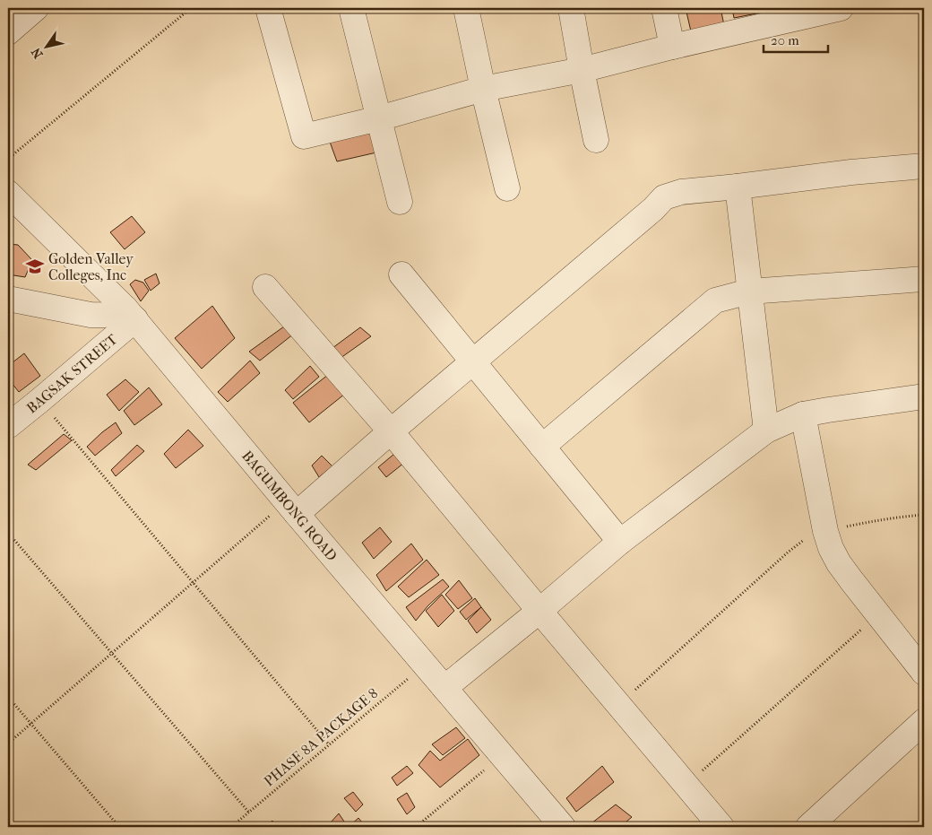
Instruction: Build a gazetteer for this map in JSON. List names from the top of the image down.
{
  "streets": {
    "street": ["BAGSAK STREET", "BAGUMBONG ROAD"],
    "path": ["PHASE 8A PACKAGE 8"]
  },
  "crossings": [
    ["BAGSAK STREET", "BAGUMBONG ROAD"],
    ["BAGUMBONG ROAD", "PHASE 8A PACKAGE 8"]
  ],
  "places": {
    "school or university": ["Golden Valley Colleges, Inc"]
  },
  "scale_bar": "20 m",
  "north": "bottom left"
}
